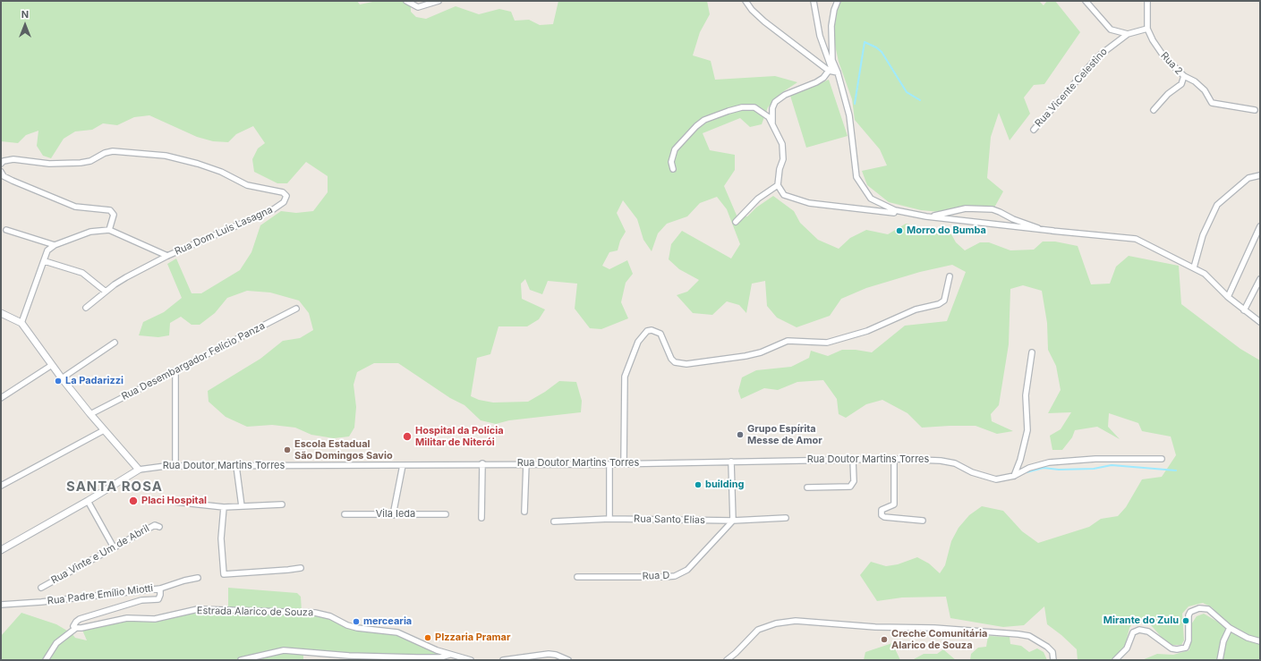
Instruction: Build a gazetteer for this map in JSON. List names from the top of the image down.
{
  "streets": {
    "street": [
      "Rua 2",
      "Rua Vicente Celestino",
      "Rua Dom Luis Lasagna",
      "Rua Desembargador Felício Panza",
      "Rua Doutor Martins Torres",
      "Vila Ieda",
      "Rua Santo Elias",
      "Rua Vinte e Um de Abril",
      "Rua D",
      "Rua Padre Emílio Miotti",
      "Estrada Alarico de Souza"
    ]
  },
  "crossings": [
    ["Rua 2", "Rua Vicente Celestino"],
    ["Rua Santo Elias", "Rua D"]
  ],
  "districts": ["SANTA ROSA"],
  "places": [
    "Morro do Bumba",
    "La Padarizzi",
    "Grupo Espírita Messe de Amor",
    "Hospital da Polícia Militar de Niterói",
    "Escola Estadual São Domingos Savio",
    "building",
    "Placi Hospital",
    "Mirante do Zulu",
    "mercearia",
    "PIzzaria Pramar",
    "Creche Comunitária Alarico de Souza"
  ],
  "north": "top"
}
